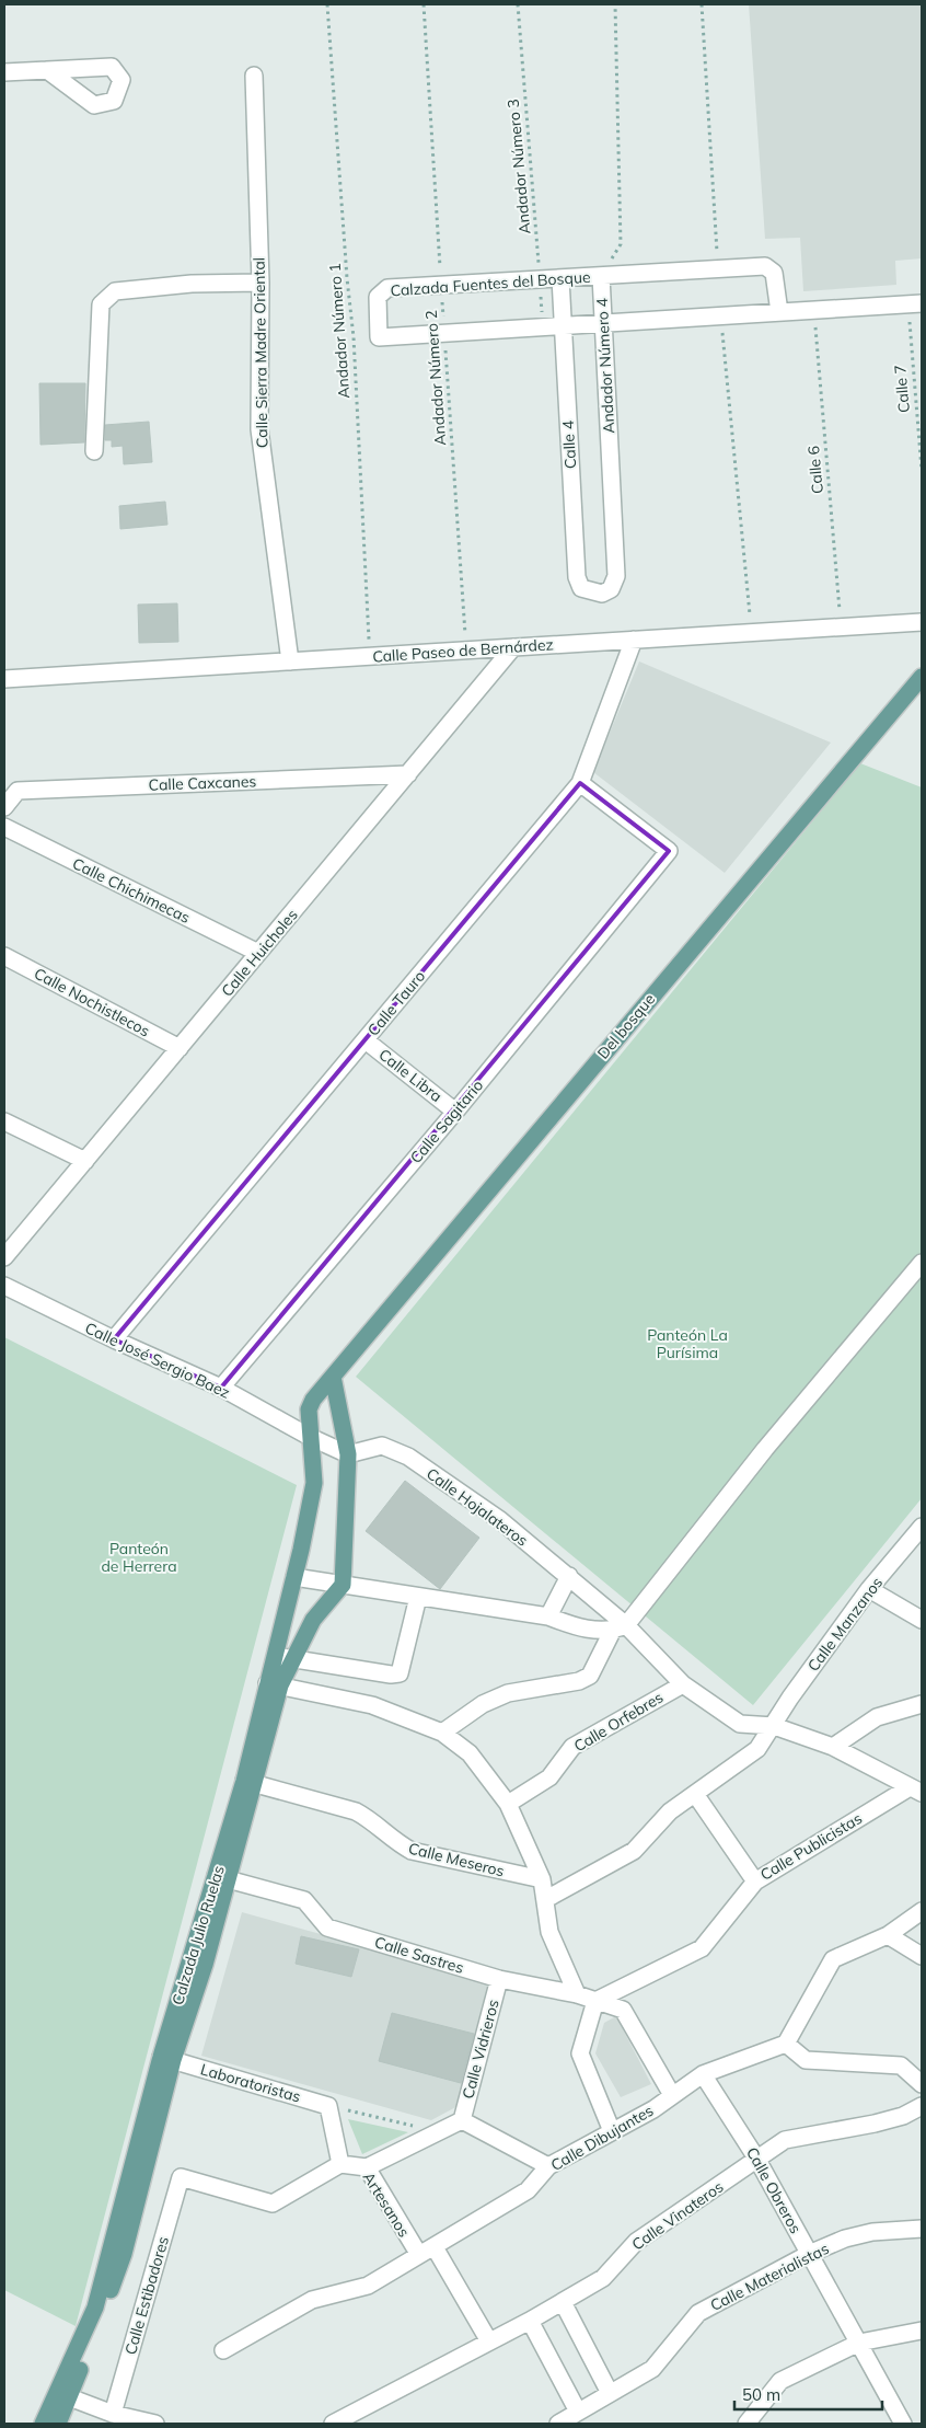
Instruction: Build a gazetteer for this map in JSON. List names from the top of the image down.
{
  "streets": {
    "main road": ["Del bosque", "Calzada Julio Ruelas"],
    "street": [
      "Calzada Fuentes del Bosque",
      "Calle Sierra Madre Oriental",
      "Andador Número 4",
      "Calle 4",
      "Calle Paseo de Bernárdez",
      "Calle Caxcanes",
      "Calle Chichimecas",
      "Calle Huicholes",
      "Calle Nochistlecos",
      "Calle Tauro",
      "Calle Libra",
      "Calle Sagitario",
      "Calle José Sergio Baez",
      "Calle Hojalateros",
      "Calle Manzanos",
      "Calle Orfebres",
      "Calle Publicistas",
      "Calle Meseros",
      "Calle Sastres",
      "Calle Vidrieros",
      "Laboratoristas",
      "Calle Dibujantes",
      "Calle Obreros",
      "Artesanos",
      "Calle Vinateros",
      "Calle Materialistas",
      "Calle Estibadores"
    ],
    "path": [
      "Andador Número 3",
      "Andador Número 1",
      "Andador Número 2",
      "Calle 7",
      "Calle 6"
    ]
  },
  "crossings": [
    ["Andador Número 3", "Calzada Fuentes del Bosque"],
    ["Calzada Fuentes del Bosque", "Andador Número 4"],
    ["Calzada Fuentes del Bosque", "Andador Número 2"],
    ["Calzada Fuentes del Bosque", "Calle 7"],
    ["Calzada Fuentes del Bosque", "Calle 4"],
    ["Calzada Fuentes del Bosque", "Calle 6"],
    ["Andador Número 1", "Calle Paseo de Bernárdez"],
    ["Calle Sierra Madre Oriental", "Calle Paseo de Bernárdez"],
    ["Andador Número 4", "Calle 4"],
    ["Andador Número 2", "Calle Paseo de Bernárdez"],
    ["Calle 6", "Calle Paseo de Bernárdez"],
    ["Calle Paseo de Bernárdez", "Calle Huicholes"],
    ["Calle Paseo de Bernárdez", "Calle Tauro"],
    ["Calle Caxcanes", "Calle Huicholes"],
    ["Calle Chichimecas", "Calle Huicholes"],
    ["Calle Huicholes", "Calle Nochistlecos"],
    ["Calle Tauro", "Calle Libra"],
    ["Calle Tauro", "Calle Sagitario"],
    ["Calle Tauro", "Calle José Sergio Baez"],
    ["Del bosque", "Calle José Sergio Baez"],
    ["Del bosque", "Calzada Julio Ruelas"],
    ["Calle Libra", "Calle Sagitario"],
    ["Calle Sagitario", "Calle José Sergio Baez"],
    ["Calle José Sergio Baez", "Calzada Julio Ruelas"],
    ["Calle Hojalateros", "Calle Manzanos"],
    ["Calle Hojalateros", "Calle Orfebres"],
    ["Calle Hojalateros", "Calle Publicistas"],
    ["Calle Publicistas", "Calle Sastres"],
    ["Calle Meseros", "Calzada Julio Ruelas"],
    ["Calzada Julio Ruelas", "Calle Sastres"],
    ["Calzada Julio Ruelas", "Laboratoristas"],
    ["Calle Sastres", "Calle Vidrieros"],
    ["Calle Sastres", "Calle Dibujantes"],
    ["Calle Dibujantes", "Calle Obreros"],
    ["Calle Dibujantes", "Artesanos"],
    ["Calle Obreros", "Calle Vinateros"],
    ["Calle Obreros", "Calle Materialistas"],
    ["Artesanos", "Calle Estibadores"]
  ],
  "parks": ["Panteón La Purísima", "Panteón de Herrera"],
  "scale_bar": "50 m"
}
